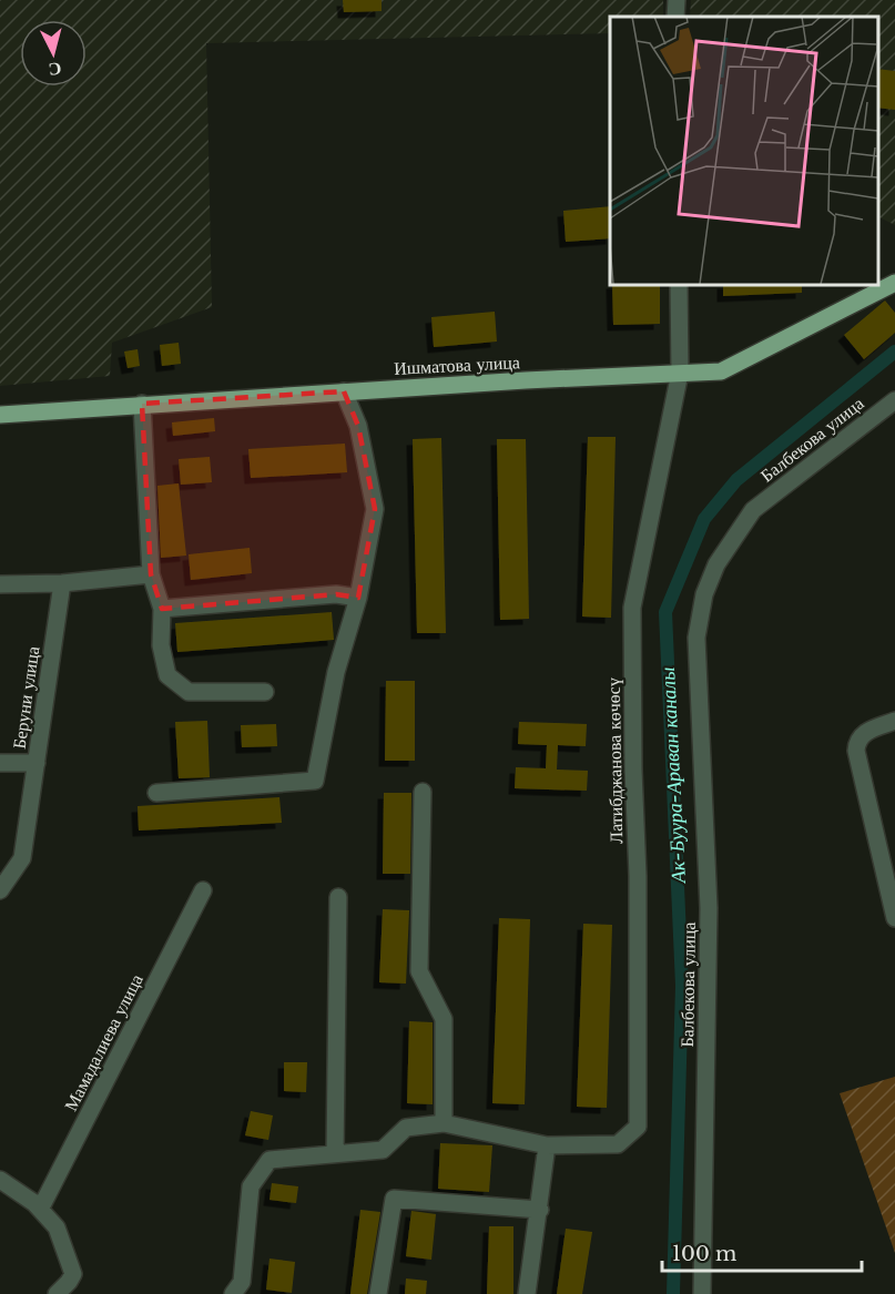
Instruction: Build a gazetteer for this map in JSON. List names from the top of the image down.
{
  "streets": {
    "main road": ["Ишматова улица"],
    "street": [
      "Балбекова улица",
      "Беруни улица",
      "Латибджанова көчөсү",
      "Мамадалиева улица"
    ]
  },
  "crossings": [
    ["Ишматова улица", "Латибджанова көчөсү"]
  ],
  "water": ["Ак-Буура-Араван каналы"],
  "scale_bar": "100 m",
  "north": "bottom"
}
